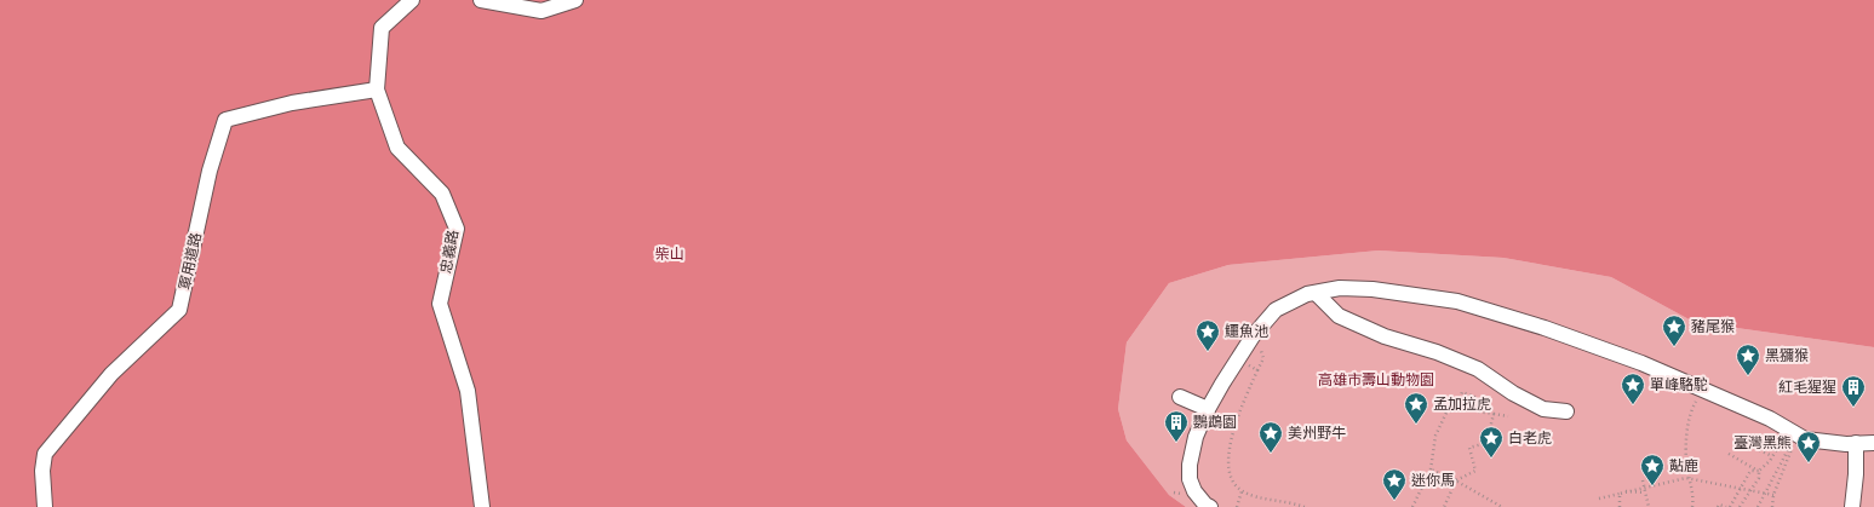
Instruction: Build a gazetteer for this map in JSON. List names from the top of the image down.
{
  "streets": {
    "lane": ["忠義路", "軍用道路"]
  },
  "crossings": [
    ["忠義路", "軍用道路"]
  ],
  "parks": ["柴山", "高雄市壽山動物園"],
  "places": {
    "place": [
      "豬尾猴",
      "鱷魚池",
      "黑獼猴",
      "單峰駱駝",
      "孟加拉虎",
      "美州野牛",
      "白老虎",
      "臺灣黑熊",
      "黇鹿",
      "迷你馬"
    ],
    "building": ["紅毛猩猩", "鸚鵡園"]
  }
}
